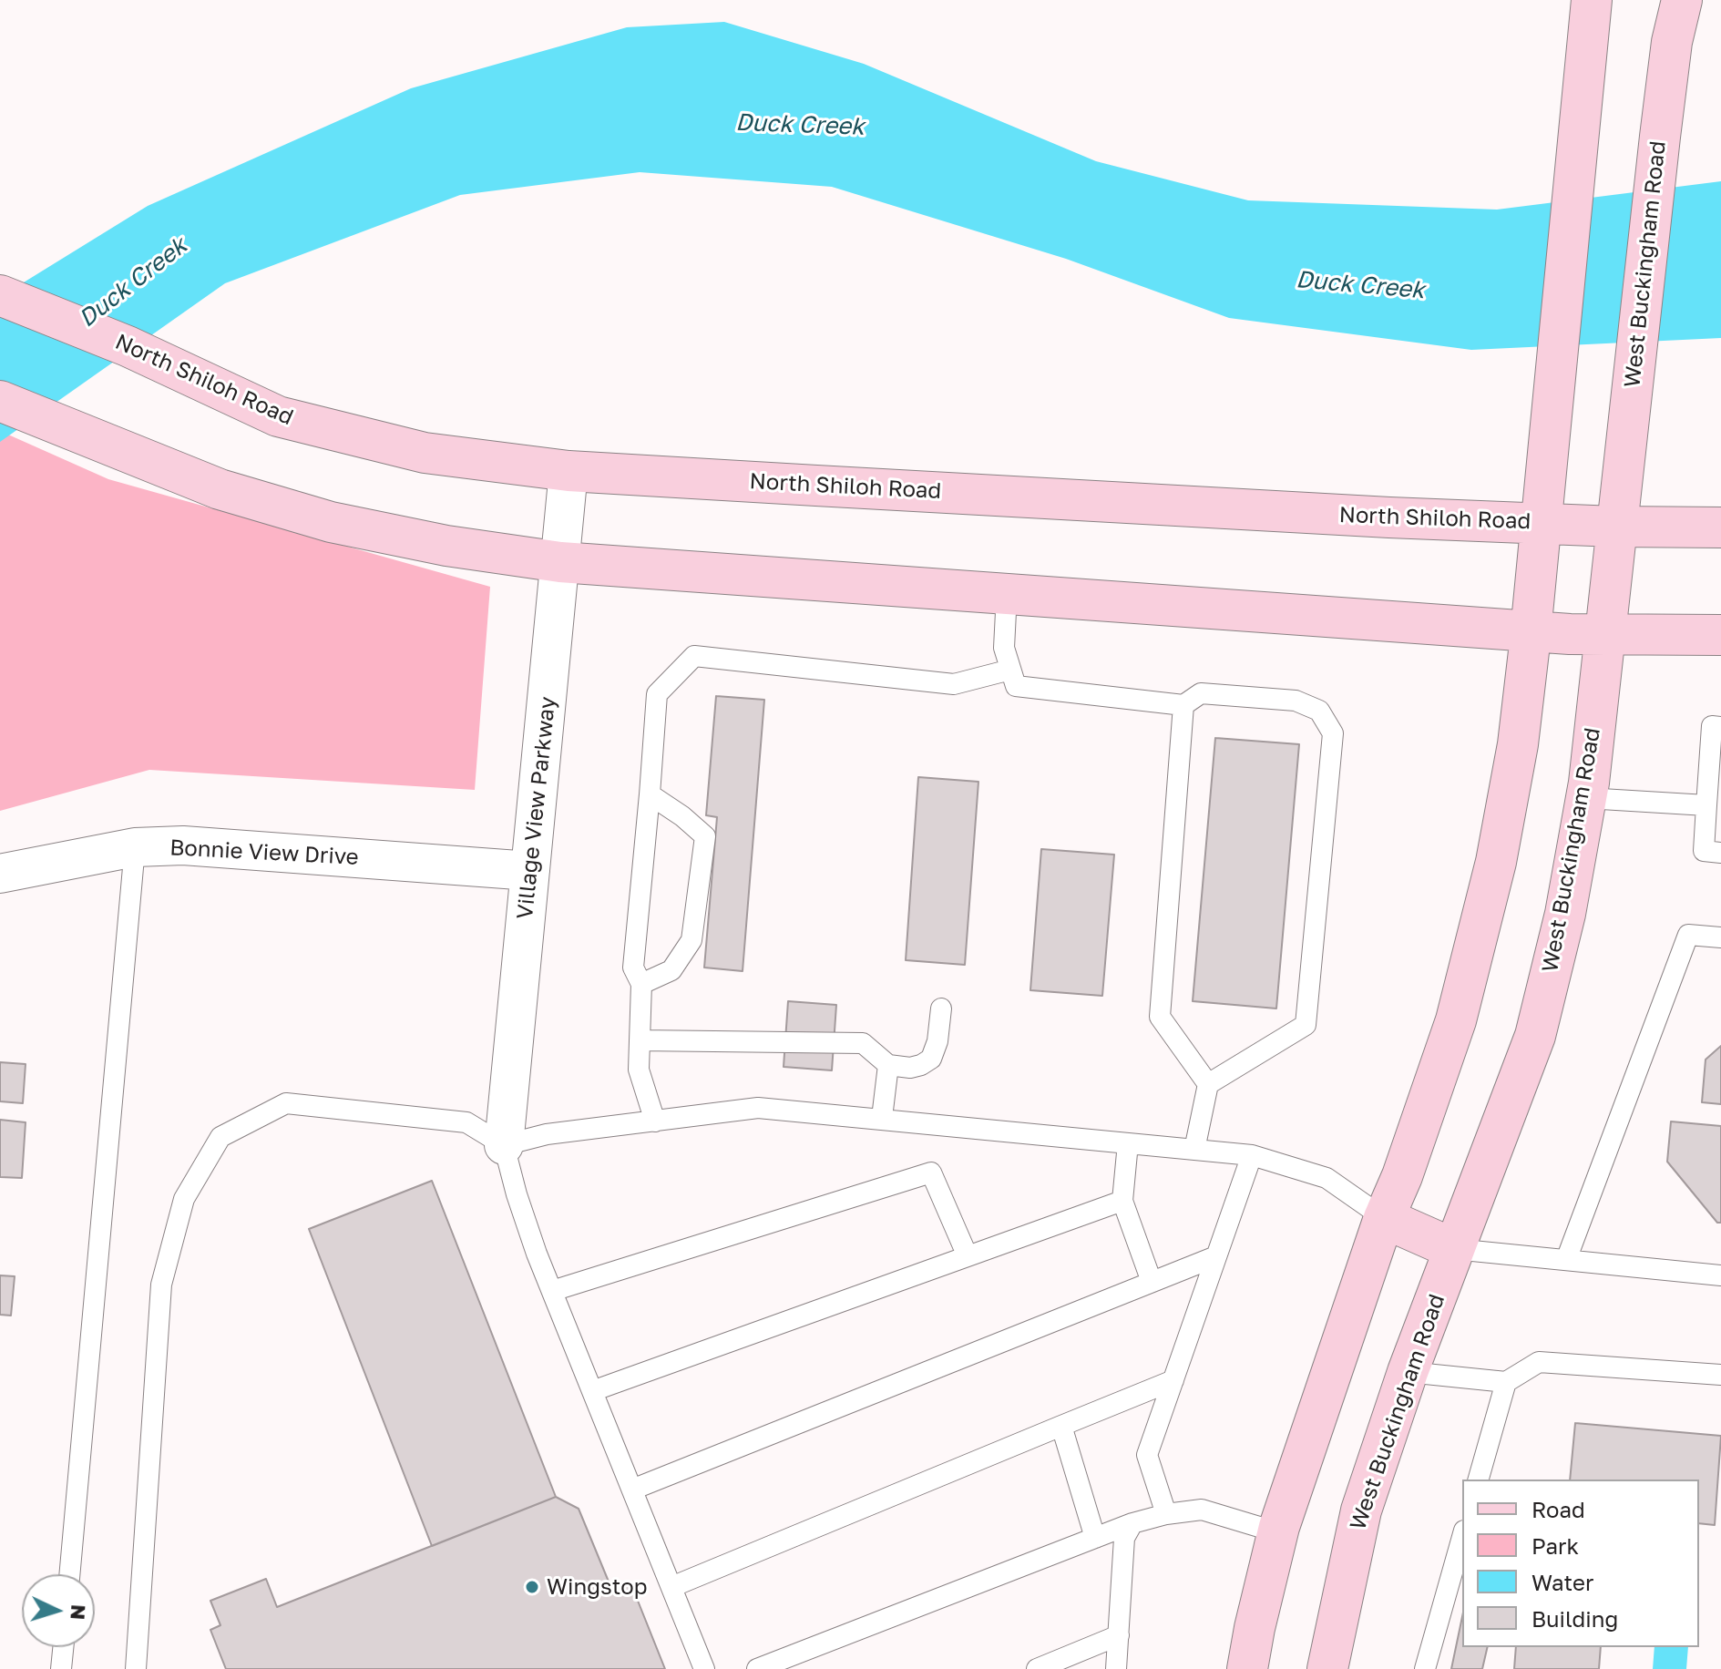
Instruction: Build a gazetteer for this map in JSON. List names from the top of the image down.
{
  "streets": {
    "main road": ["West Buckingham Road", "North Shiloh Road"],
    "street": ["Village View Parkway", "Bonnie View Drive"]
  },
  "crossings": [
    ["West Buckingham Road", "North Shiloh Road"],
    ["North Shiloh Road", "Village View Parkway"],
    ["Village View Parkway", "Bonnie View Drive"]
  ],
  "water": ["Duck Creek"],
  "places": ["Wingstop"],
  "legend": [
    "Road",
    "Park",
    "Water",
    "Building"
  ],
  "north": "right"
}
